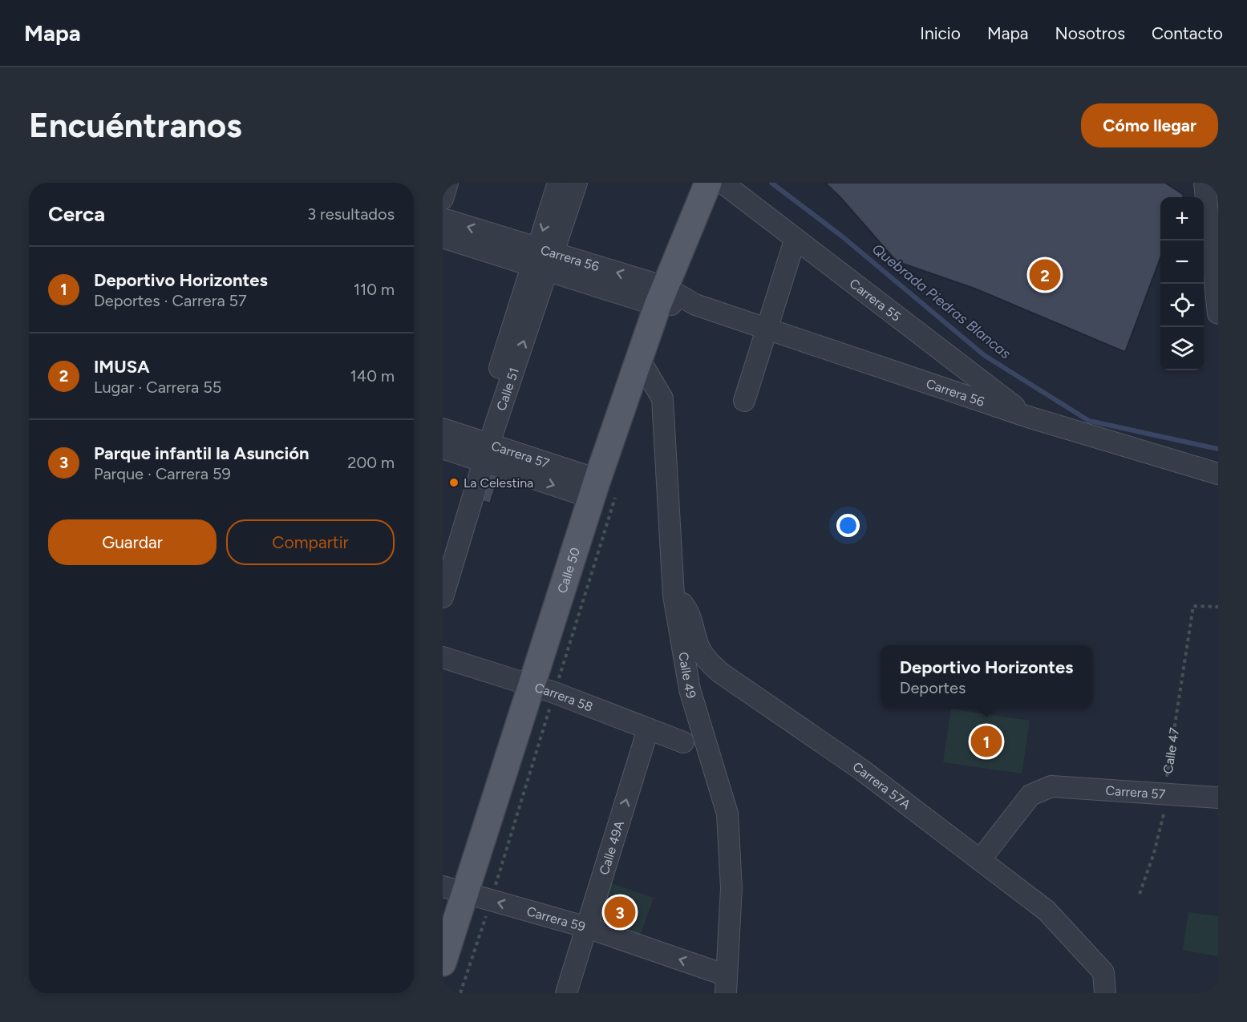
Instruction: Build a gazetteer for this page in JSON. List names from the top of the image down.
{
  "streets": {
    "main road": ["Calle 50"],
    "street": [
      "Carrera 56",
      "Carrera 55",
      "Calle 51",
      "Carrera 57",
      "Calle 49",
      "Carrera 58",
      "Carrera 57A",
      "Calle 49A",
      "Carrera 59"
    ],
    "path": ["Calle 47"]
  },
  "crossings": [
    ["Carrera 56", "Carrera 55"],
    ["Carrera 56", "Calle 51"],
    ["Carrera 56", "Calle 50"],
    ["Calle 51", "Carrera 57"],
    ["Carrera 57", "Calle 50"],
    ["Carrera 57", "Calle 47"],
    ["Carrera 57", "Carrera 57A"],
    ["Calle 50", "Calle 49"],
    ["Calle 50", "Carrera 58"],
    ["Calle 50", "Carrera 59"],
    ["Calle 49", "Carrera 57A"],
    ["Calle 49", "Carrera 59"],
    ["Carrera 58", "Calle 49A"],
    ["Calle 49A", "Carrera 59"]
  ],
  "one_way": ["Calle 49A", "Carrera 59"],
  "water": ["Quebrada Piedras Blancas"],
  "places": ["La Celestina"],
  "page": {
    "header": "Mapa",
    "nav": [
      "Inicio",
      "Mapa",
      "Nosotros",
      "Contacto"
    ],
    "buttons": [
      "Cómo llegar",
      ["Guardar", "Compartir"]
    ],
    "title": "Encuéntranos",
    "heading": ["Cerca", "3 resultados"],
    "map_buttons": ["+", "−"],
    "list": [
      {
        "mark": "1",
        "name": "Deportivo Horizontes",
        "note": "Deportes · Carrera 57",
        "value": "110 m"
      },
      {
        "mark": "2",
        "name": "IMUSA",
        "note": "Lugar · Carrera 55",
        "value": "140 m"
      },
      {
        "mark": "3",
        "name": "Parque infantil la Asunción",
        "note": "Parque · Carrera 59",
        "value": "200 m"
      }
    ],
    "pins": ["2", "1", "3"],
    "popup": ["Deportivo Horizontes", "Deportes"]
  }
}
